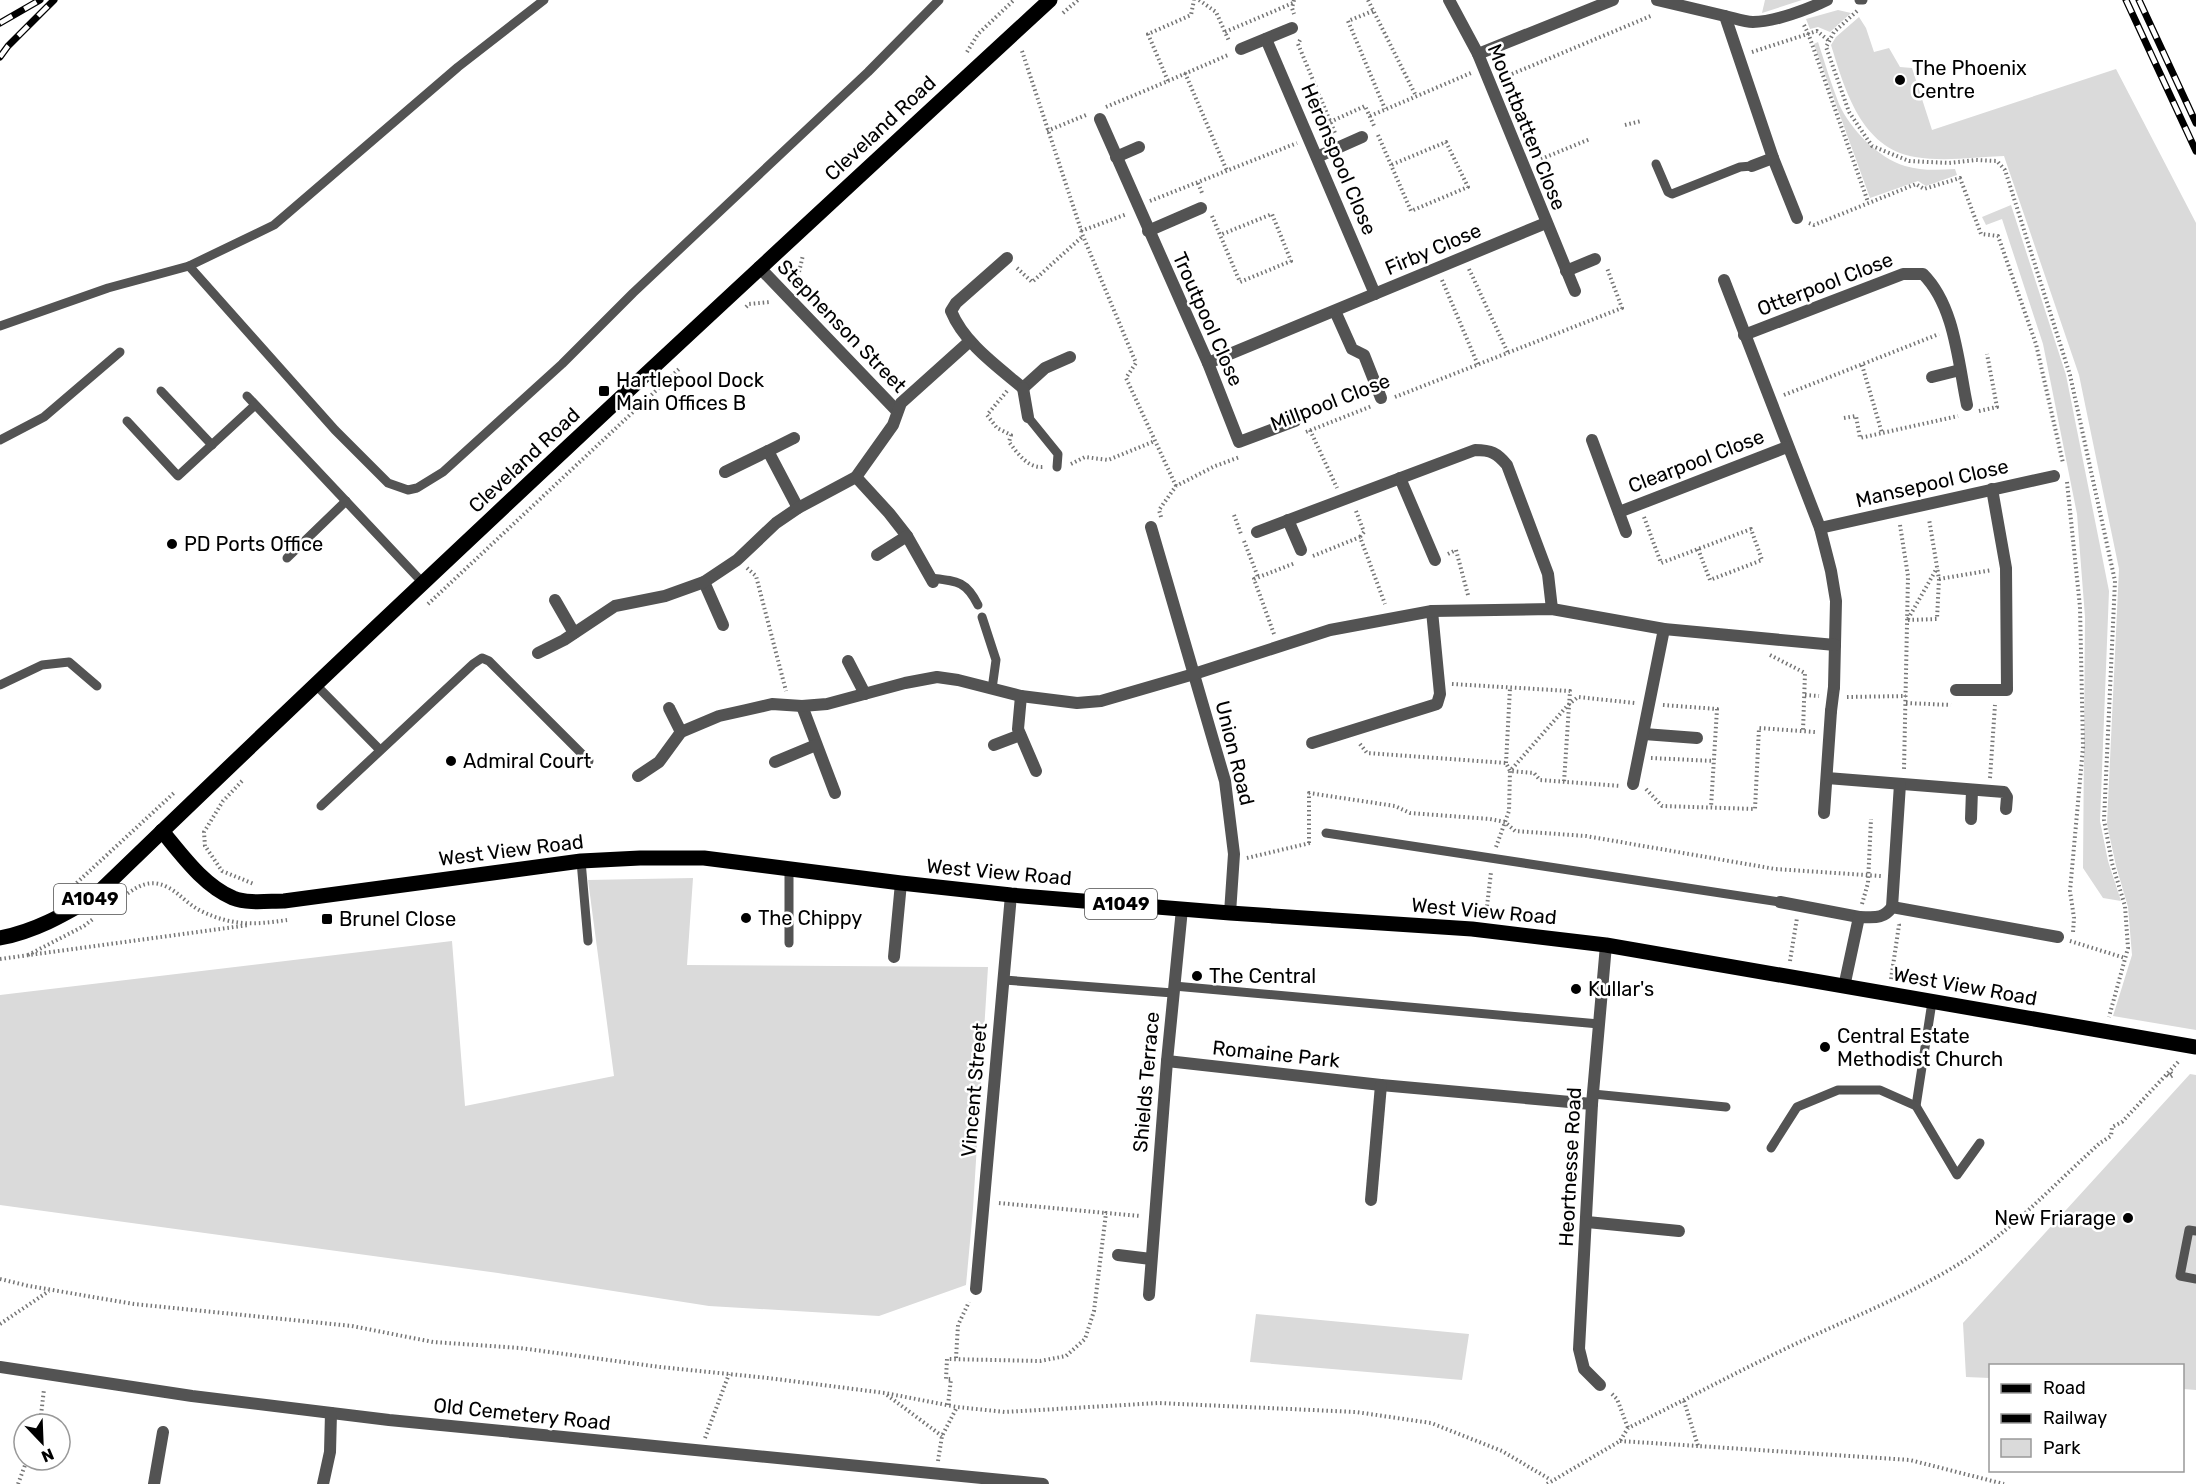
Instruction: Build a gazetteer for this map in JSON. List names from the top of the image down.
{
  "streets": {
    "main road": ["Cleveland Road", "West View Road", "A1049"],
    "street": [
      "Mountbatten Close",
      "Heronspool Close",
      "Firby Close",
      "Otterpool Close",
      "Troutpool Close",
      "Stephenson Street",
      "Clearpool Close",
      "Mansepool Close",
      "Union Road",
      "Romaine Park",
      "Shields Terrace",
      "Vincent Street",
      "Heortnesse Road",
      "Old Cemetery Road"
    ],
    "path": ["Millpool Close"]
  },
  "crossings": [
    ["Mountbatten Close", "Firby Close"],
    ["Cleveland Road", "Stephenson Street"],
    ["Cleveland Road", "West View Road"],
    ["Cleveland Road", "A1049"],
    ["Heronspool Close", "Firby Close"],
    ["Firby Close", "Troutpool Close"],
    ["Union Road", "West View Road"],
    ["West View Road", "A1049"],
    ["West View Road", "Shields Terrace"],
    ["West View Road", "Vincent Street"],
    ["West View Road", "Heortnesse Road"],
    ["Romaine Park", "Shields Terrace"],
    ["Romaine Park", "Heortnesse Road"]
  ],
  "places": {
    "other": [
      "The Phoenix Centre",
      "PD Ports Office",
      "Admiral Court",
      "The Chippy",
      "The Central",
      "Kullar's",
      "Central Estate Methodist Church",
      "New Friarage"
    ],
    "transit": ["Hartlepool Dock Main Offices B", "Brunel Close"]
  },
  "legend": ["Road", "Railway", "Park"],
  "north": "bottom right"
}
